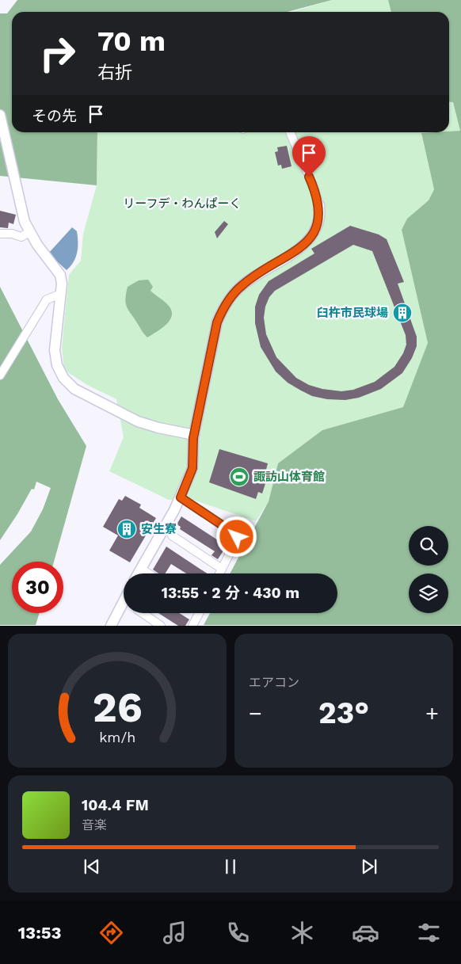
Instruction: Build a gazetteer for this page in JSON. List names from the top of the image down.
{
  "parks": ["リーフデ・わんぱーく"],
  "places": {
    "building": ["臼杵市民球場", "安生寮"],
    "sports": ["諏訪山体育館"]
  },
  "page": {
    "turn": ["70 m", "右折"],
    "then": "その先",
    "limit": "30",
    "trip": "13:55 · 2 分 · 430 m",
    "tile": "エアコン",
    "heat": ["−", "23°", "+"],
    "song": ["104.4 FM", "音楽"],
    "tabs": "13:53",
    "gauge": ["26", "km/h"]
  }
}
